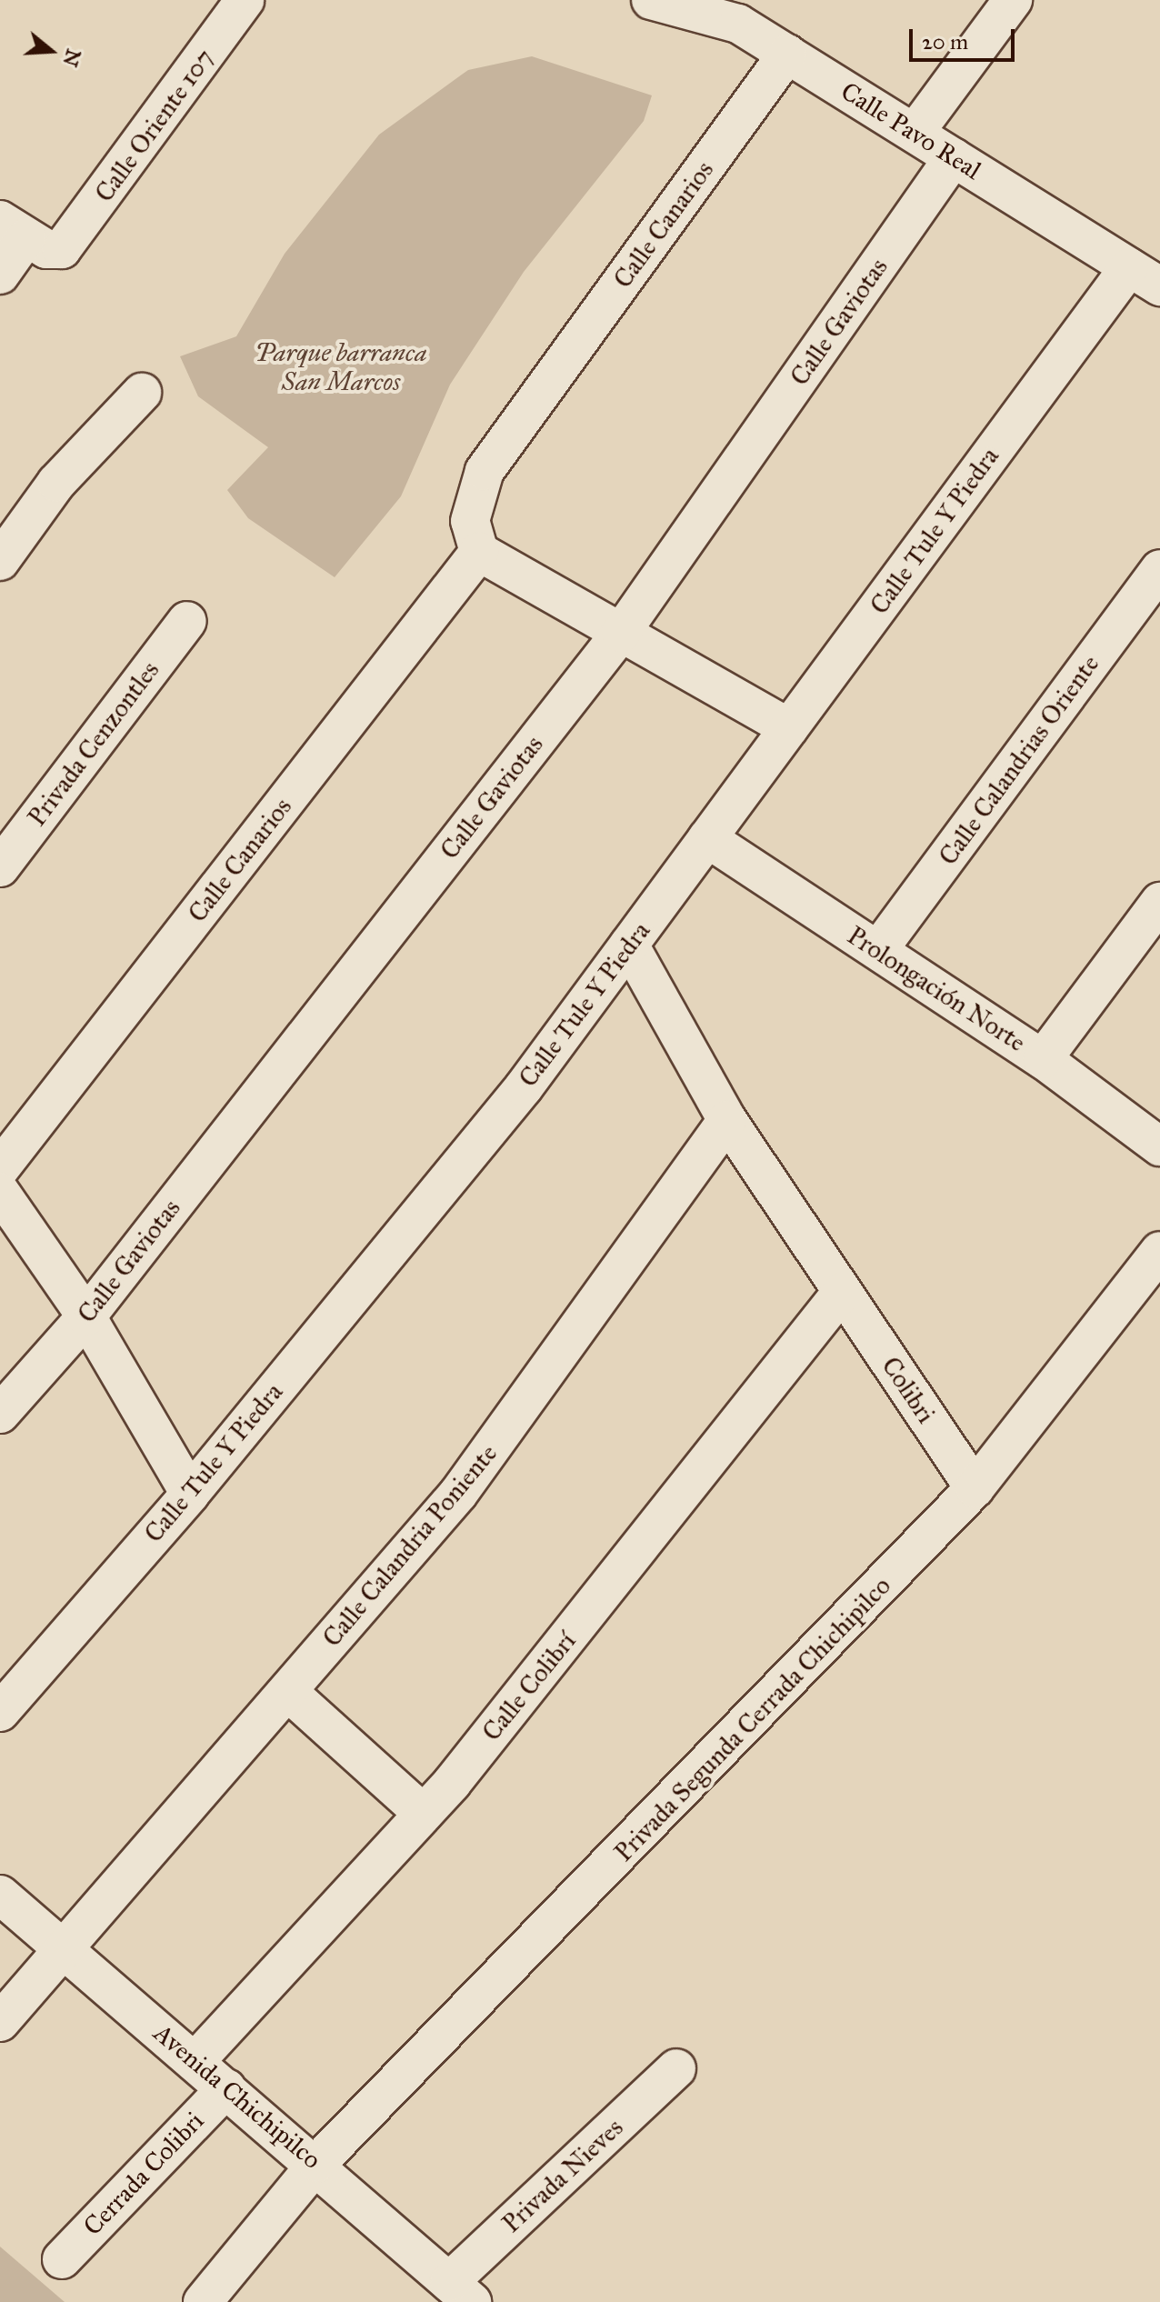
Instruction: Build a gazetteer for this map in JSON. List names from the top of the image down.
{
  "streets": {
    "street": [
      "Calle Oriente 107",
      "Calle Pavo Real",
      "Calle Canarios",
      "Calle Gaviotas",
      "Calle Tule Y Piedra",
      "Privada Cenzontles",
      "Calle Calandrias Oriente",
      "Prolongación Norte",
      "Colibri",
      "Calle Calandria Poniente",
      "Calle Colibrí",
      "Privada Segunda Cerrada Chichipilco",
      "Avenida Chichipilco",
      "Cerrada Colibri",
      "Privada Nieves"
    ]
  },
  "crossings": [
    ["Calle Pavo Real", "Calle Canarios"],
    ["Calle Pavo Real", "Calle Gaviotas"],
    ["Calle Pavo Real", "Calle Tule Y Piedra"],
    ["Calle Tule Y Piedra", "Prolongación Norte"],
    ["Calle Tule Y Piedra", "Colibri"],
    ["Calle Calandrias Oriente", "Prolongación Norte"],
    ["Colibri", "Calle Calandria Poniente"],
    ["Colibri", "Calle Colibrí"],
    ["Colibri", "Privada Segunda Cerrada Chichipilco"],
    ["Calle Calandria Poniente", "Avenida Chichipilco"],
    ["Calle Colibrí", "Avenida Chichipilco"],
    ["Privada Segunda Cerrada Chichipilco", "Avenida Chichipilco"],
    ["Avenida Chichipilco", "Cerrada Colibri"],
    ["Avenida Chichipilco", "Privada Nieves"]
  ],
  "parks": ["Parque barranca San Marcos"],
  "scale_bar": "20 m",
  "north": "right"
}
